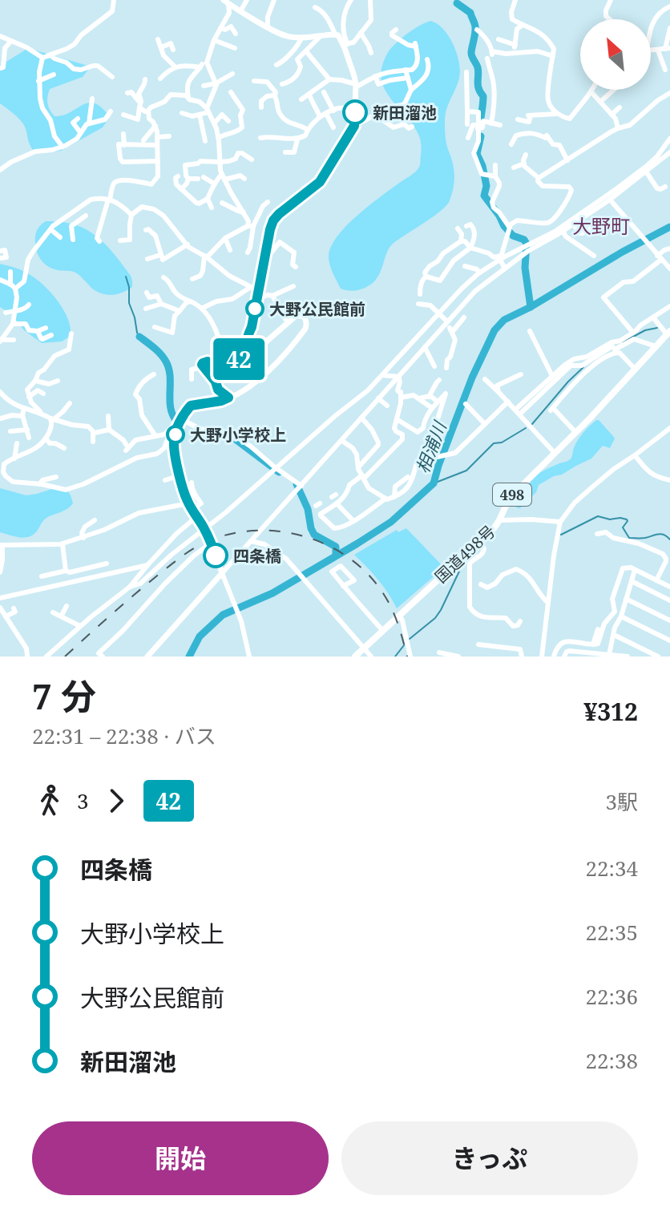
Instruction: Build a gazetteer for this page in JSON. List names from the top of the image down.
{
  "streets": {
    "highway": ["498", "国道498号"]
  },
  "districts": ["大野町"],
  "water": ["相浦川"],
  "places": [
    "新田溜池",
    "大野公民館前",
    "大野小学校上",
    "四条橋"
  ],
  "lines": ["bus line 42"],
  "north": "top left",
  "page": {
    "on_map": "42",
    "heading": ["7 分", "22:31 – 22:38 · バス", "¥312"],
    "legs": ["3", "42", "3駅"],
    "list": [
      {
        "name": "四条橋",
        "value": "22:34"
      },
      {
        "name": "大野小学校上",
        "value": "22:35"
      },
      {
        "name": "大野公民館前",
        "value": "22:36"
      },
      {
        "name": "新田溜池",
        "value": "22:38"
      }
    ],
    "buttons": ["開始", "きっぷ"]
  }
}
